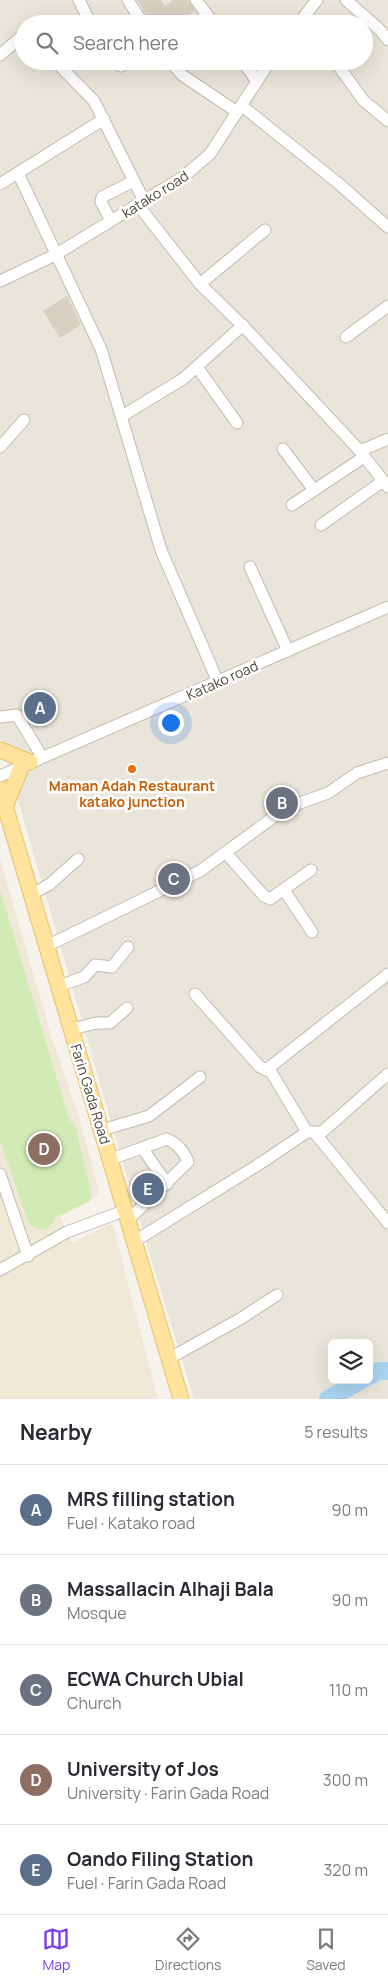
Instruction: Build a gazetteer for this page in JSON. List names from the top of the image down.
{
  "streets": {
    "main road": ["Farin Gada Road"],
    "street": ["katako road", "Katako road"]
  },
  "places": ["Maman Adah Restaurant katako junction"],
  "page": {
    "search": "Search here",
    "pins": [
      "A",
      "B",
      "C",
      "D",
      "E"
    ],
    "heading": ["Nearby", "5 results"],
    "list": [
      {
        "mark": "A",
        "name": "MRS filling station",
        "note": "Fuel · Katako road",
        "value": "90 m"
      },
      {
        "mark": "B",
        "name": "Massallacin Alhaji Bala",
        "note": "Mosque",
        "value": "90 m"
      },
      {
        "mark": "C",
        "name": "ECWA Church Ubial",
        "note": "Church",
        "value": "110 m"
      },
      {
        "mark": "D",
        "name": "University of Jos",
        "note": "University · Farin Gada Road",
        "value": "300 m"
      },
      {
        "mark": "E",
        "name": "Oando Filing Station",
        "note": "Fuel · Farin Gada Road",
        "value": "320 m"
      }
    ],
    "nav": ["Map", "Directions", "Saved"]
  }
}
